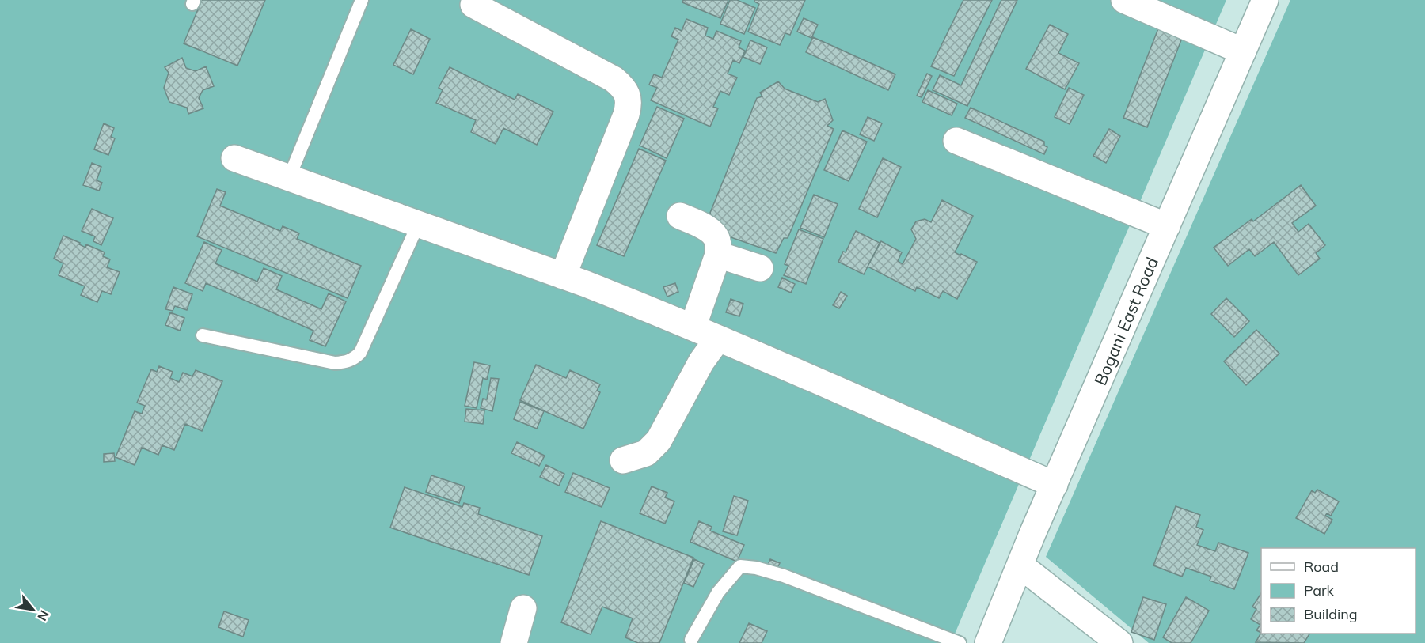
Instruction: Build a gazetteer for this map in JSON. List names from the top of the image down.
{
  "streets": {
    "street": ["Bogani East Road"]
  },
  "legend": ["Road", "Park", "Building"],
  "north": "bottom right"
}
